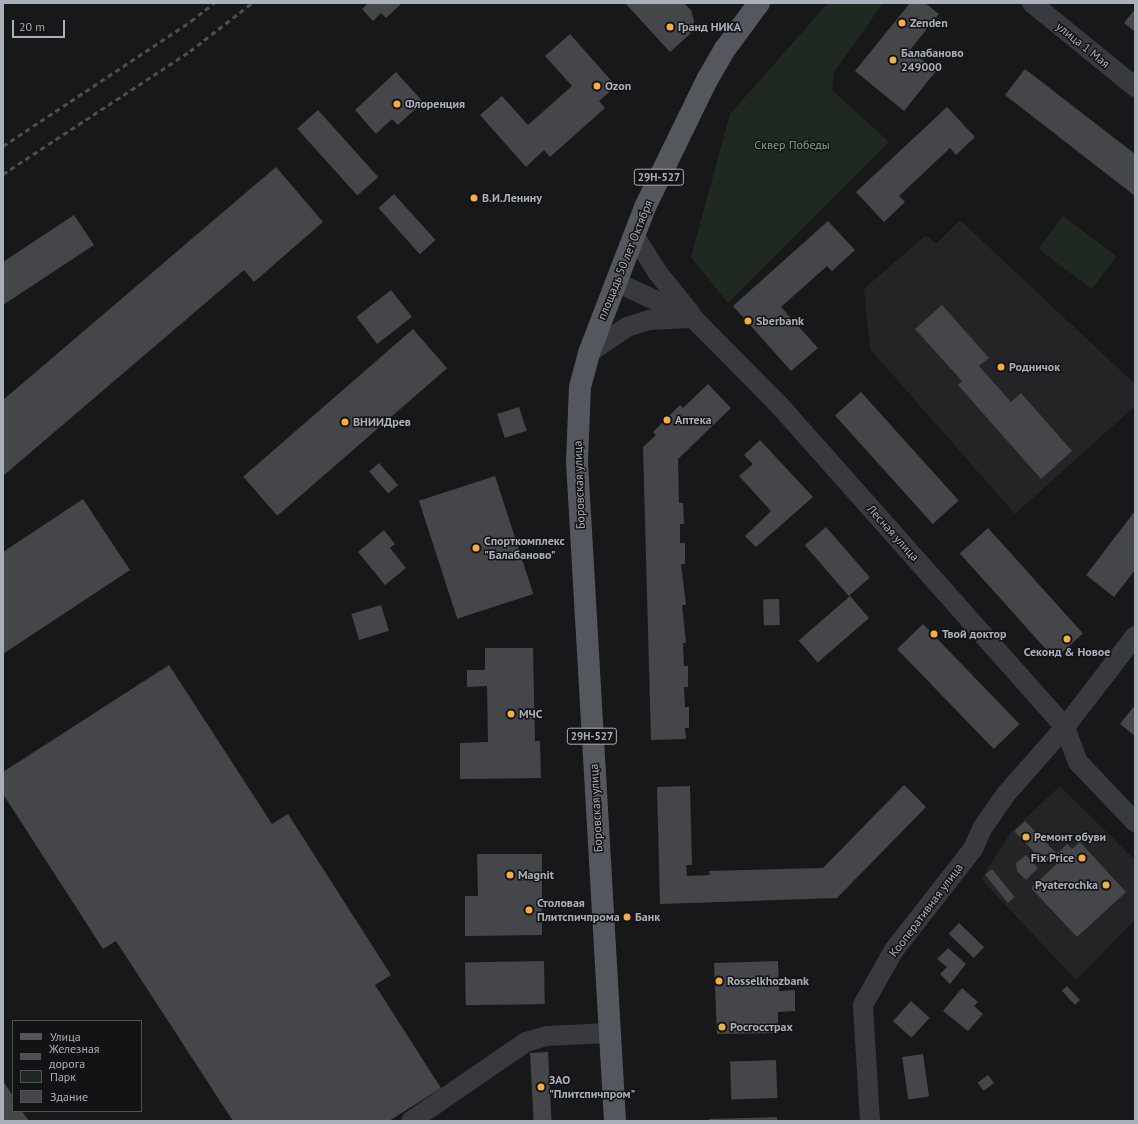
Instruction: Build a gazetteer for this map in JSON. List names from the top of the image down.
{
  "streets": {
    "main road": ["29Н-527", "площадь 50 лет Октября", "Боровская улица"],
    "street": ["улица 1 Мая", "Лесная улица", "Кооперативная улица"]
  },
  "crossings": [
    ["площадь 50 лет Октября", "Боровская улица"],
    ["площадь 50 лет Октября", "Лесная улица"],
    ["Лесная улица", "Кооперативная улица"]
  ],
  "parks": ["Сквер Победы"],
  "places": [
    "Zenden",
    "Гранд НИКА",
    "Балабаново 249000",
    "Ozon",
    "Флоренция",
    "В.И.Ленину",
    "Sberbank",
    "Родничок",
    "Аптека",
    "ВНИИДрев",
    "Спорткомплекс \"Балабаново\"",
    "Твой доктор",
    "Секонд & Новое",
    "МЧС",
    "Ремонт обуви",
    "Fix Price",
    "Magnit",
    "Pyaterochka",
    "Столовая Плитспичпрома",
    "Банк",
    "Rosselkhozbank",
    "Росгосстрах",
    "ЗАО \"Плитспичпром\""
  ],
  "legend": [
    "Улица",
    "Железная дорога",
    "Парк",
    "Здание"
  ],
  "scale_bar": "20 m"
}
